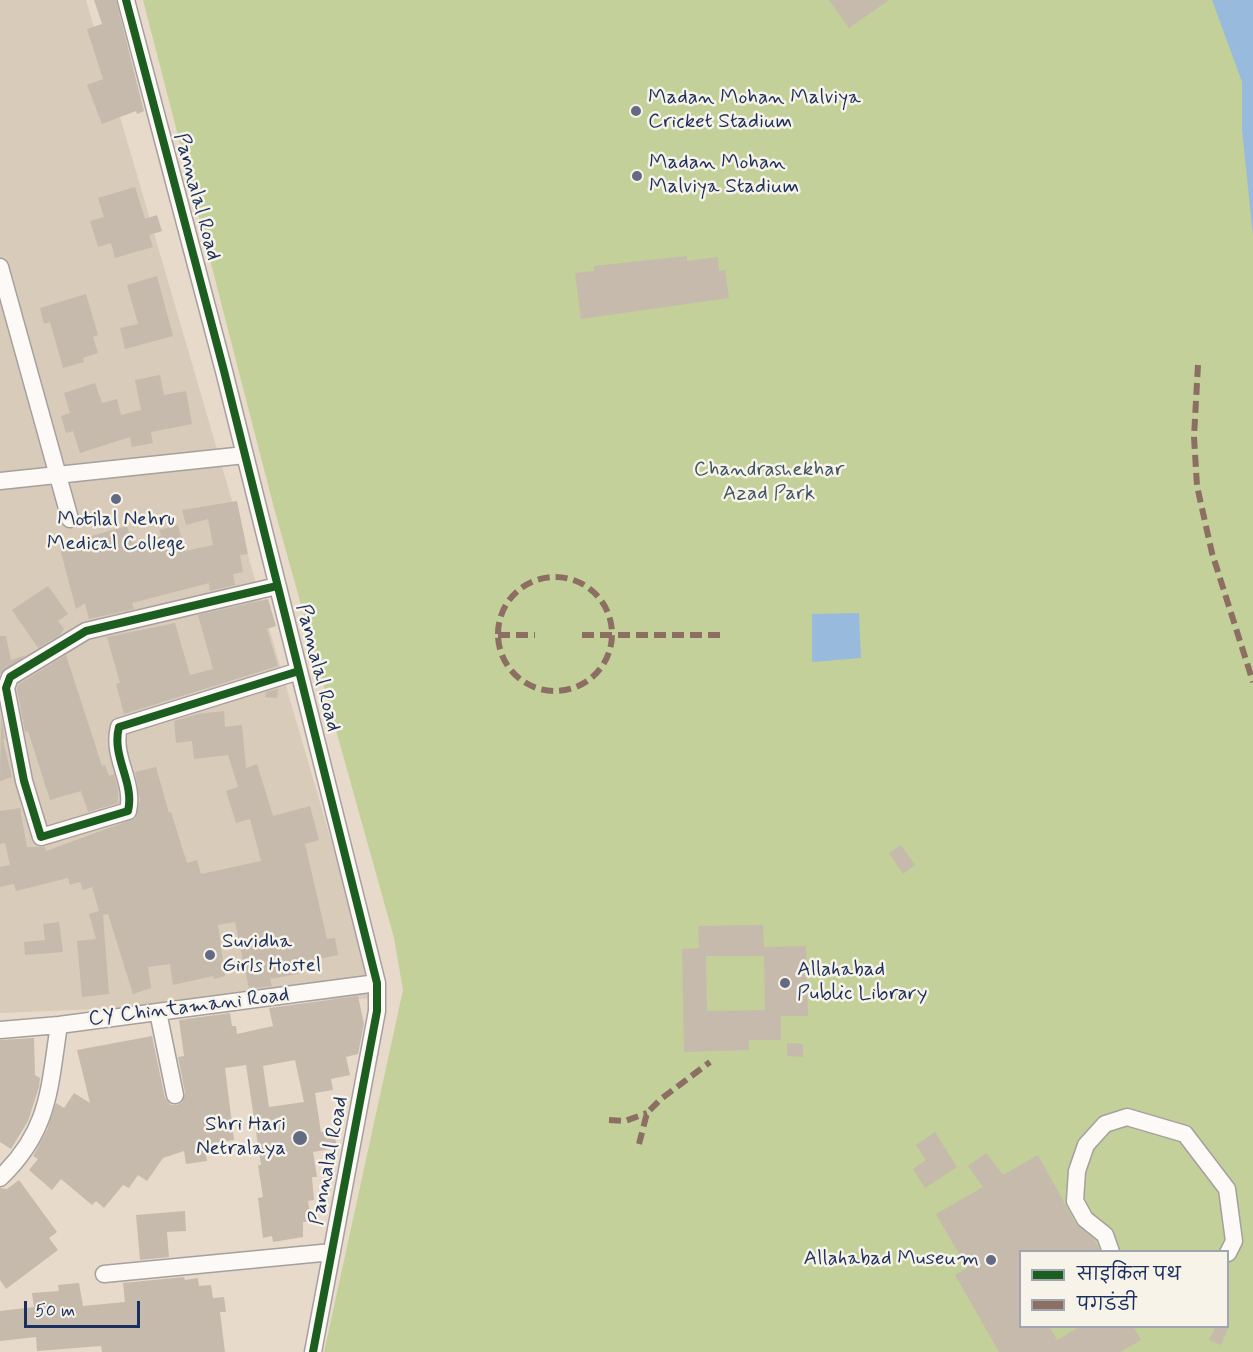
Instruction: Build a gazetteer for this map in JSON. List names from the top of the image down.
{
  "streets": {
    "street": ["Pannalal Road", "CY Chintamani Road"]
  },
  "crossings": [
    ["Pannalal Road", "CY Chintamani Road"]
  ],
  "parks": ["Chandrashekhar Azad Park"],
  "places": [
    "Madan Mohan Malviya Cricket Stadium",
    "Madan Mohan Malviya Stadium",
    "Motilal Nehru Medical College",
    "Suvidha Girls Hostel",
    "Allahabad Public Library",
    "Shri Hari Netralaya",
    "Allahabad Museum"
  ],
  "legend": ["साइकिल पथ", "पगडंडी"],
  "scale_bar": "50 m"
}
